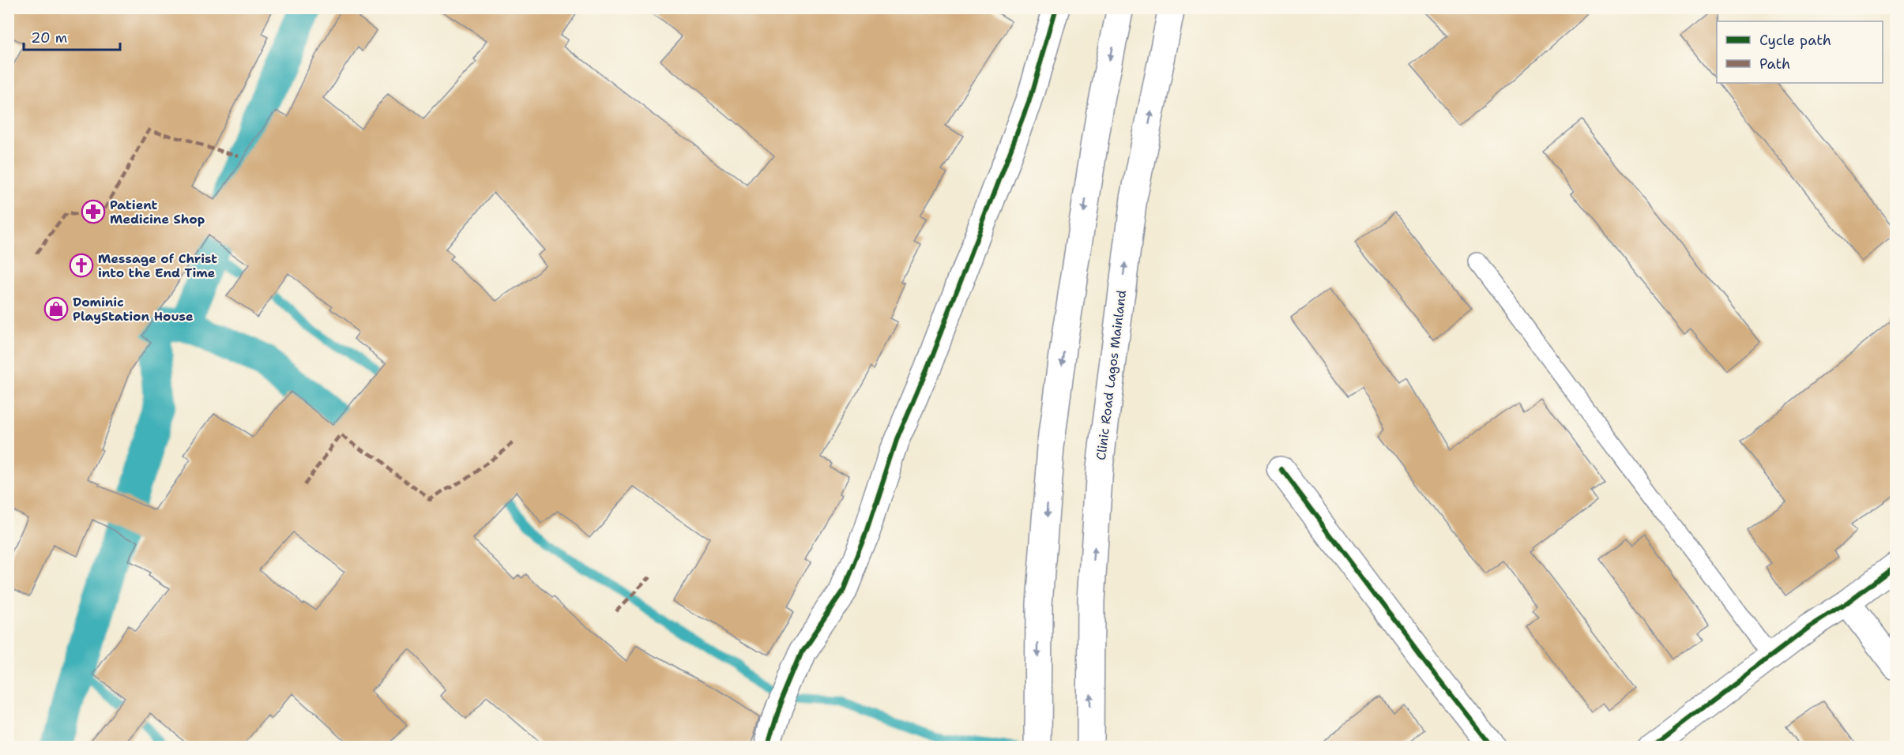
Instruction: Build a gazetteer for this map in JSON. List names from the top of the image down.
{
  "streets": {
    "street": ["Clinic Road Lagos Mainland"]
  },
  "places": {
    "pharmacy": ["Patient Medicine Shop"],
    "church": ["Message of Christ into the End Time"],
    "shop": ["Dominic PlayStation House"]
  },
  "legend": ["Cycle path", "Path"],
  "scale_bar": "20 m"
}
